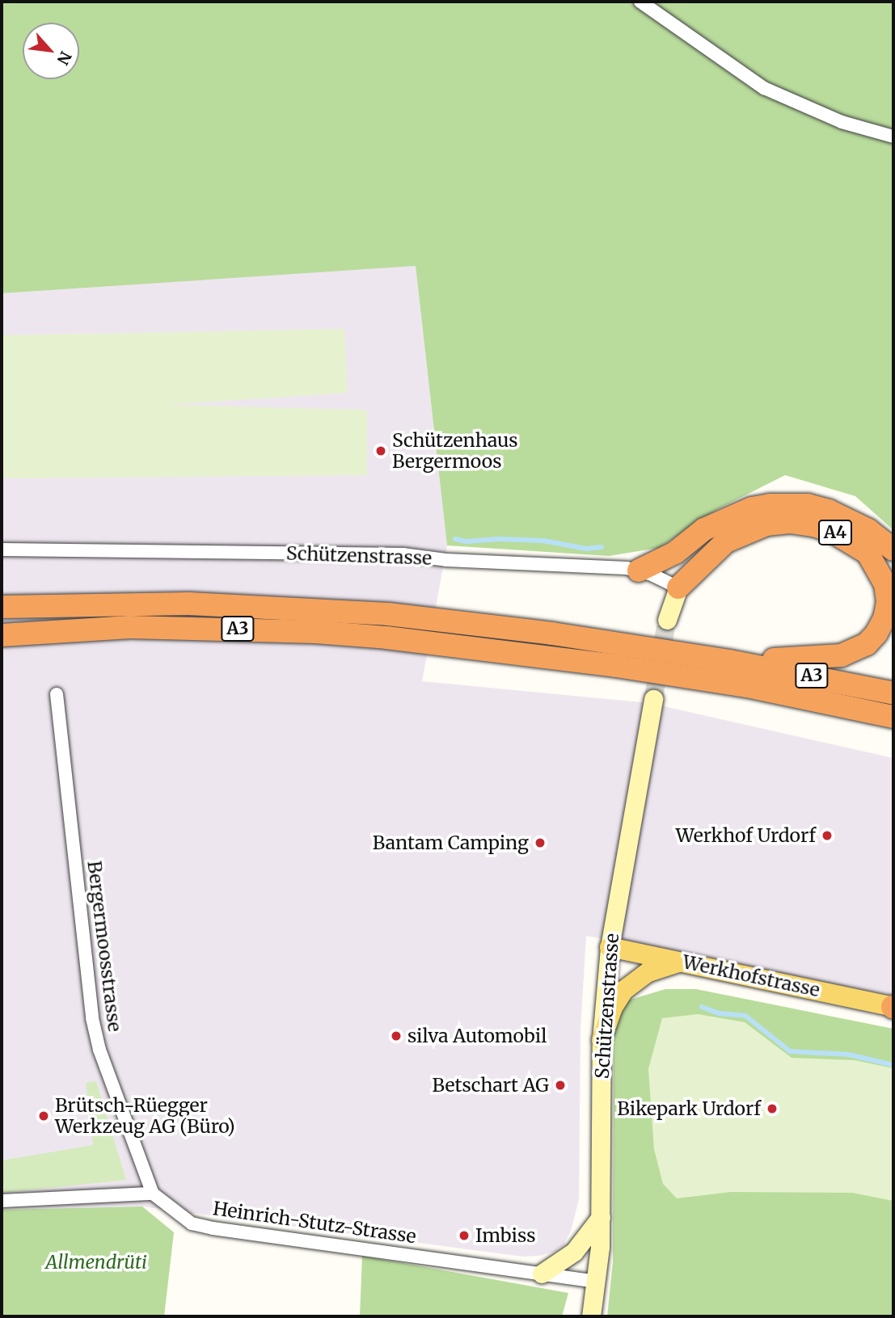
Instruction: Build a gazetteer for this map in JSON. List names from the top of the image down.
{
  "streets": {
    "highway": ["A4", "A3"],
    "main road": ["Schützenstrasse", "Werkhofstrasse"],
    "street": ["Bergermoosstrasse", "Heinrich-Stutz-Strasse"]
  },
  "crossings": [
    ["A4", "Schützenstrasse"],
    ["A4", "A3"],
    ["Schützenstrasse", "Werkhofstrasse"],
    ["Schützenstrasse", "Heinrich-Stutz-Strasse"],
    ["Bergermoosstrasse", "Heinrich-Stutz-Strasse"]
  ],
  "parks": ["Allmendrüti"],
  "places": [
    "Schützenhaus Bergermoos",
    "Werkhof Urdorf",
    "Bantam Camping",
    "silva Automobil",
    "Betschart AG",
    "Bikepark Urdorf",
    "Brütsch-Rüegger Werkzeug AG (Büro)",
    "Imbiss"
  ],
  "north": "bottom right"
}
